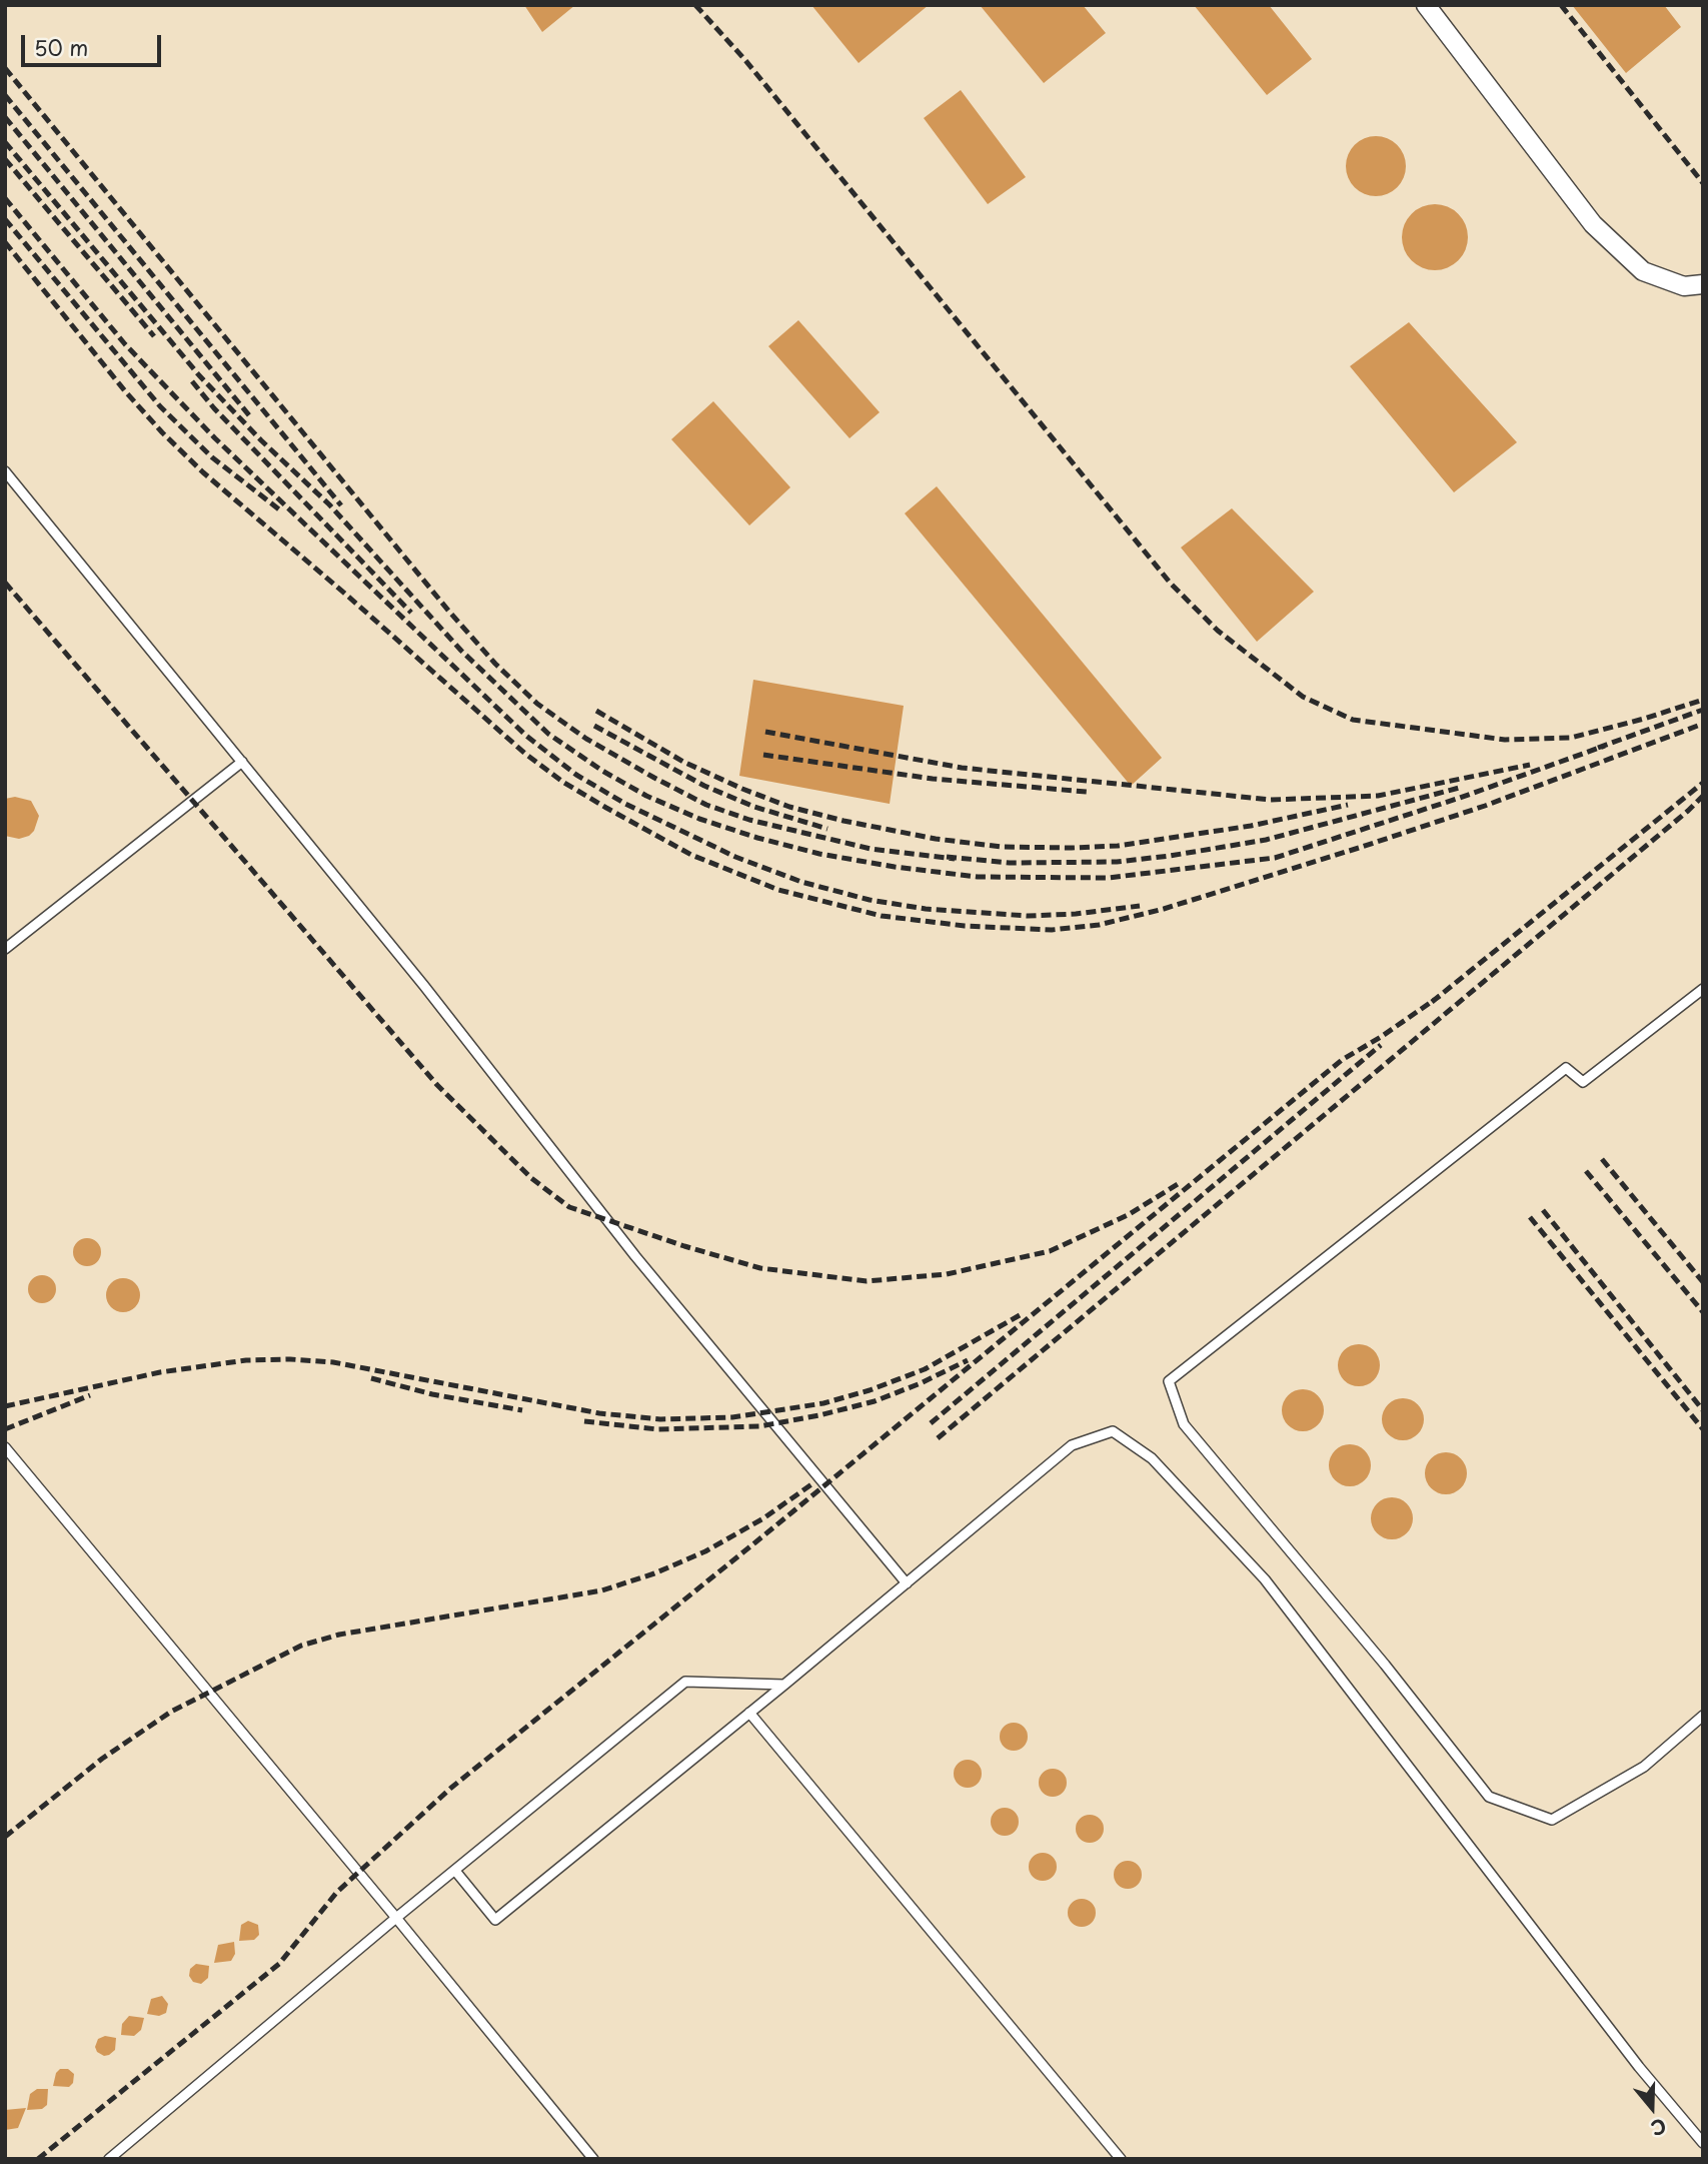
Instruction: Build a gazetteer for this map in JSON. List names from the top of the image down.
{
  "scale_bar": "50 m",
  "north": "bottom"
}
